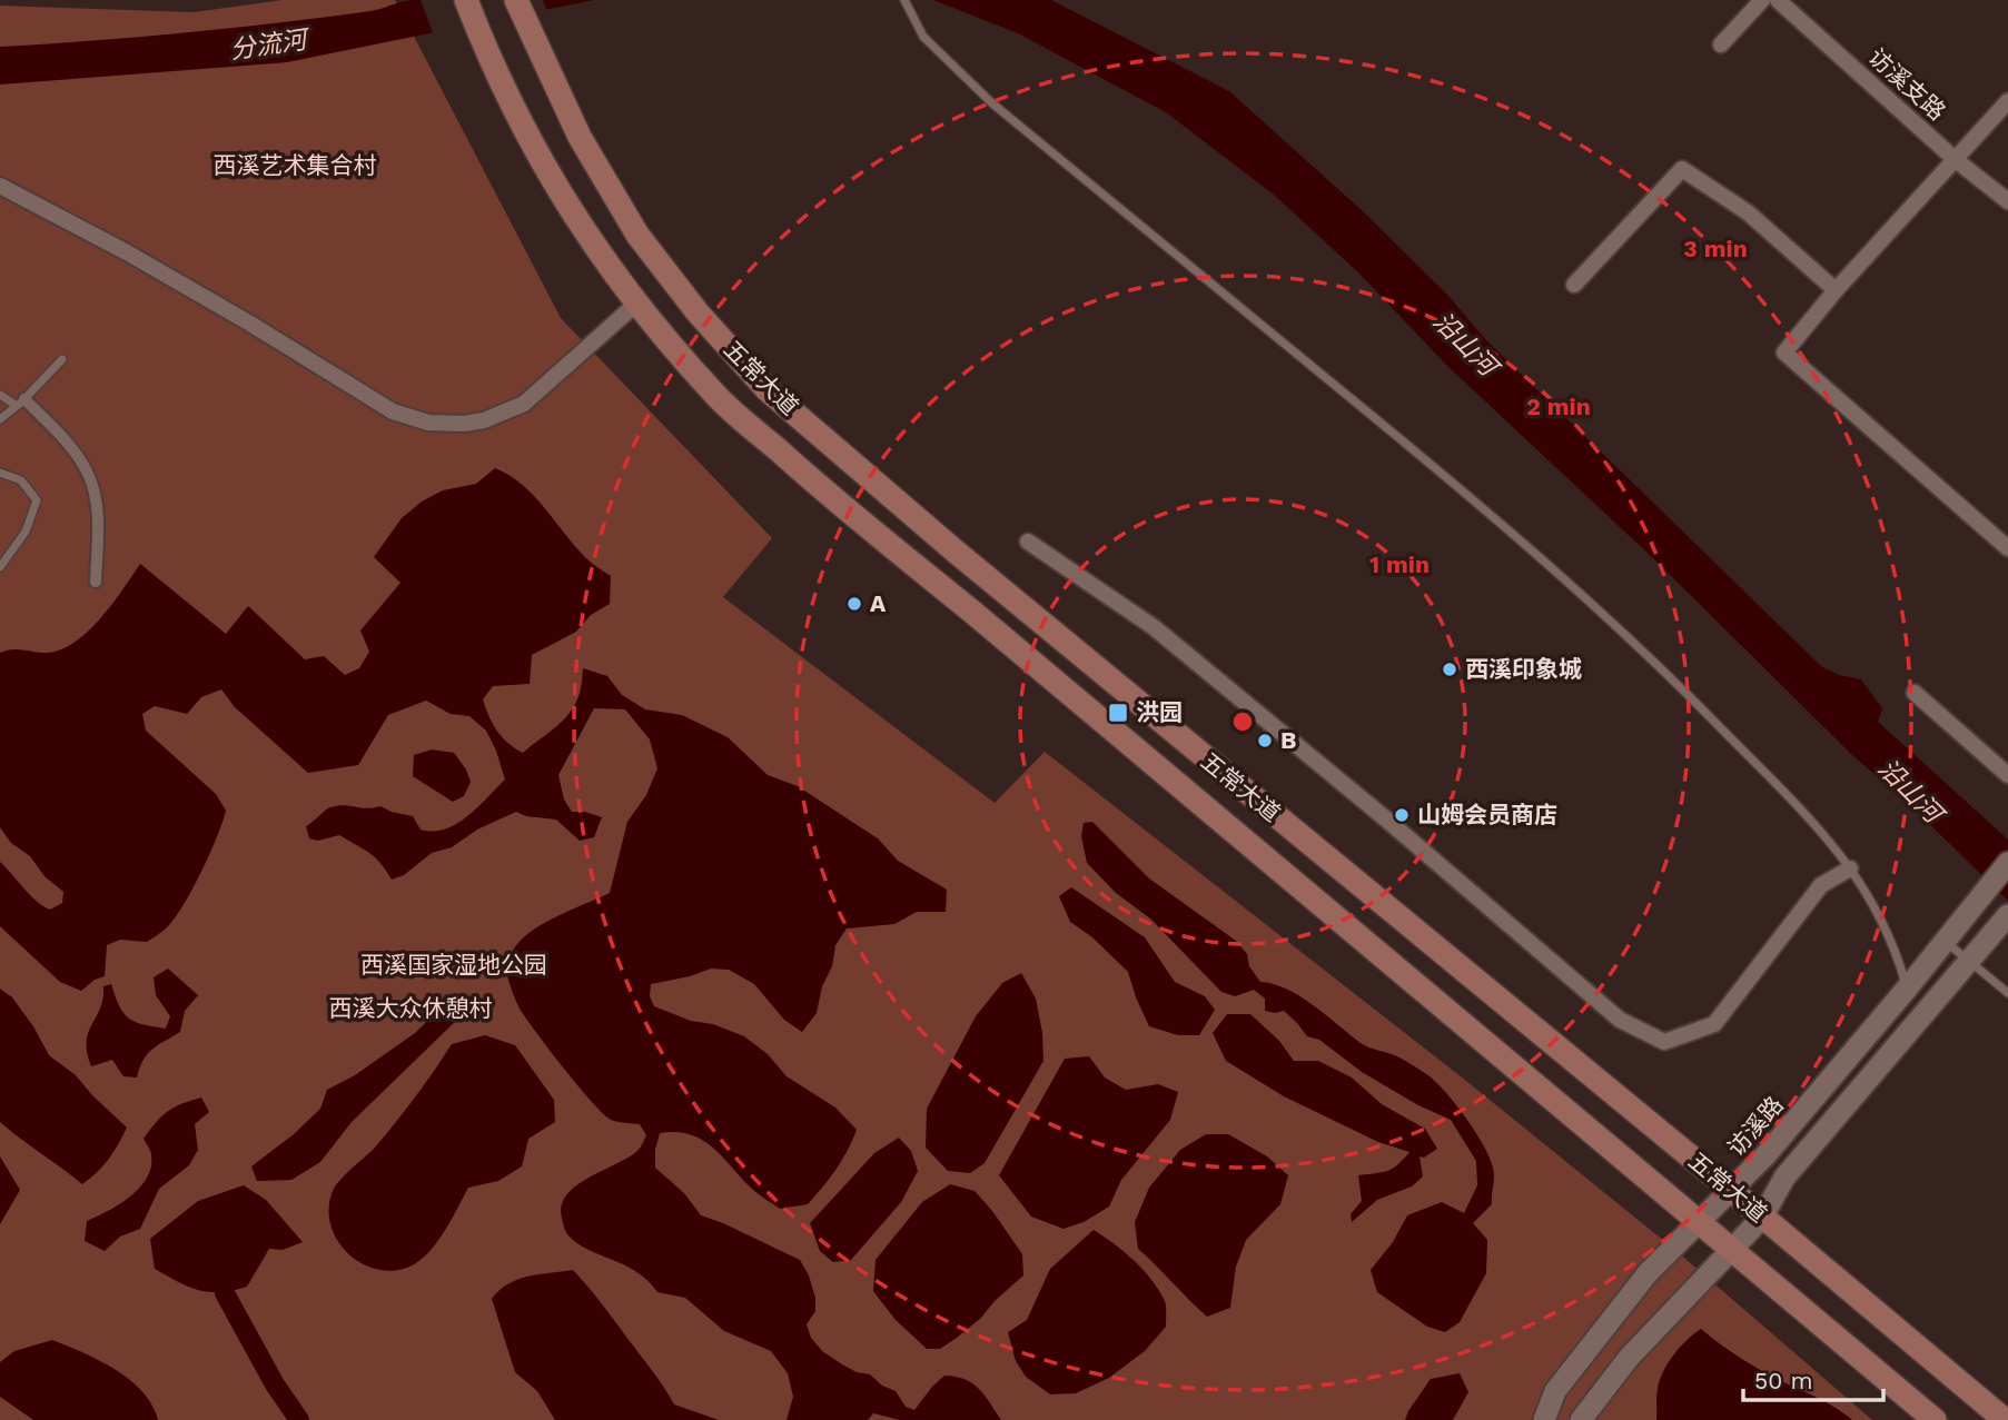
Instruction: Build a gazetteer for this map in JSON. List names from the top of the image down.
{
  "streets": {
    "main road": ["五常大道"],
    "street": ["访溪支路", "访溪路"]
  },
  "crossings": [
    ["五常大道", "访溪路"]
  ],
  "water": ["分流河", "沿山河"],
  "parks": ["西溪艺术集合村", "西溪国家湿地公园", "西溪大众休憩村"],
  "places": {
    "other": [
      "A",
      "西溪印象城",
      "B",
      "山姆会员商店"
    ],
    "transit": ["洪园"]
  },
  "scale_bar": "50 m",
  "rings": ["3 min", "2 min", "1 min"]
}
